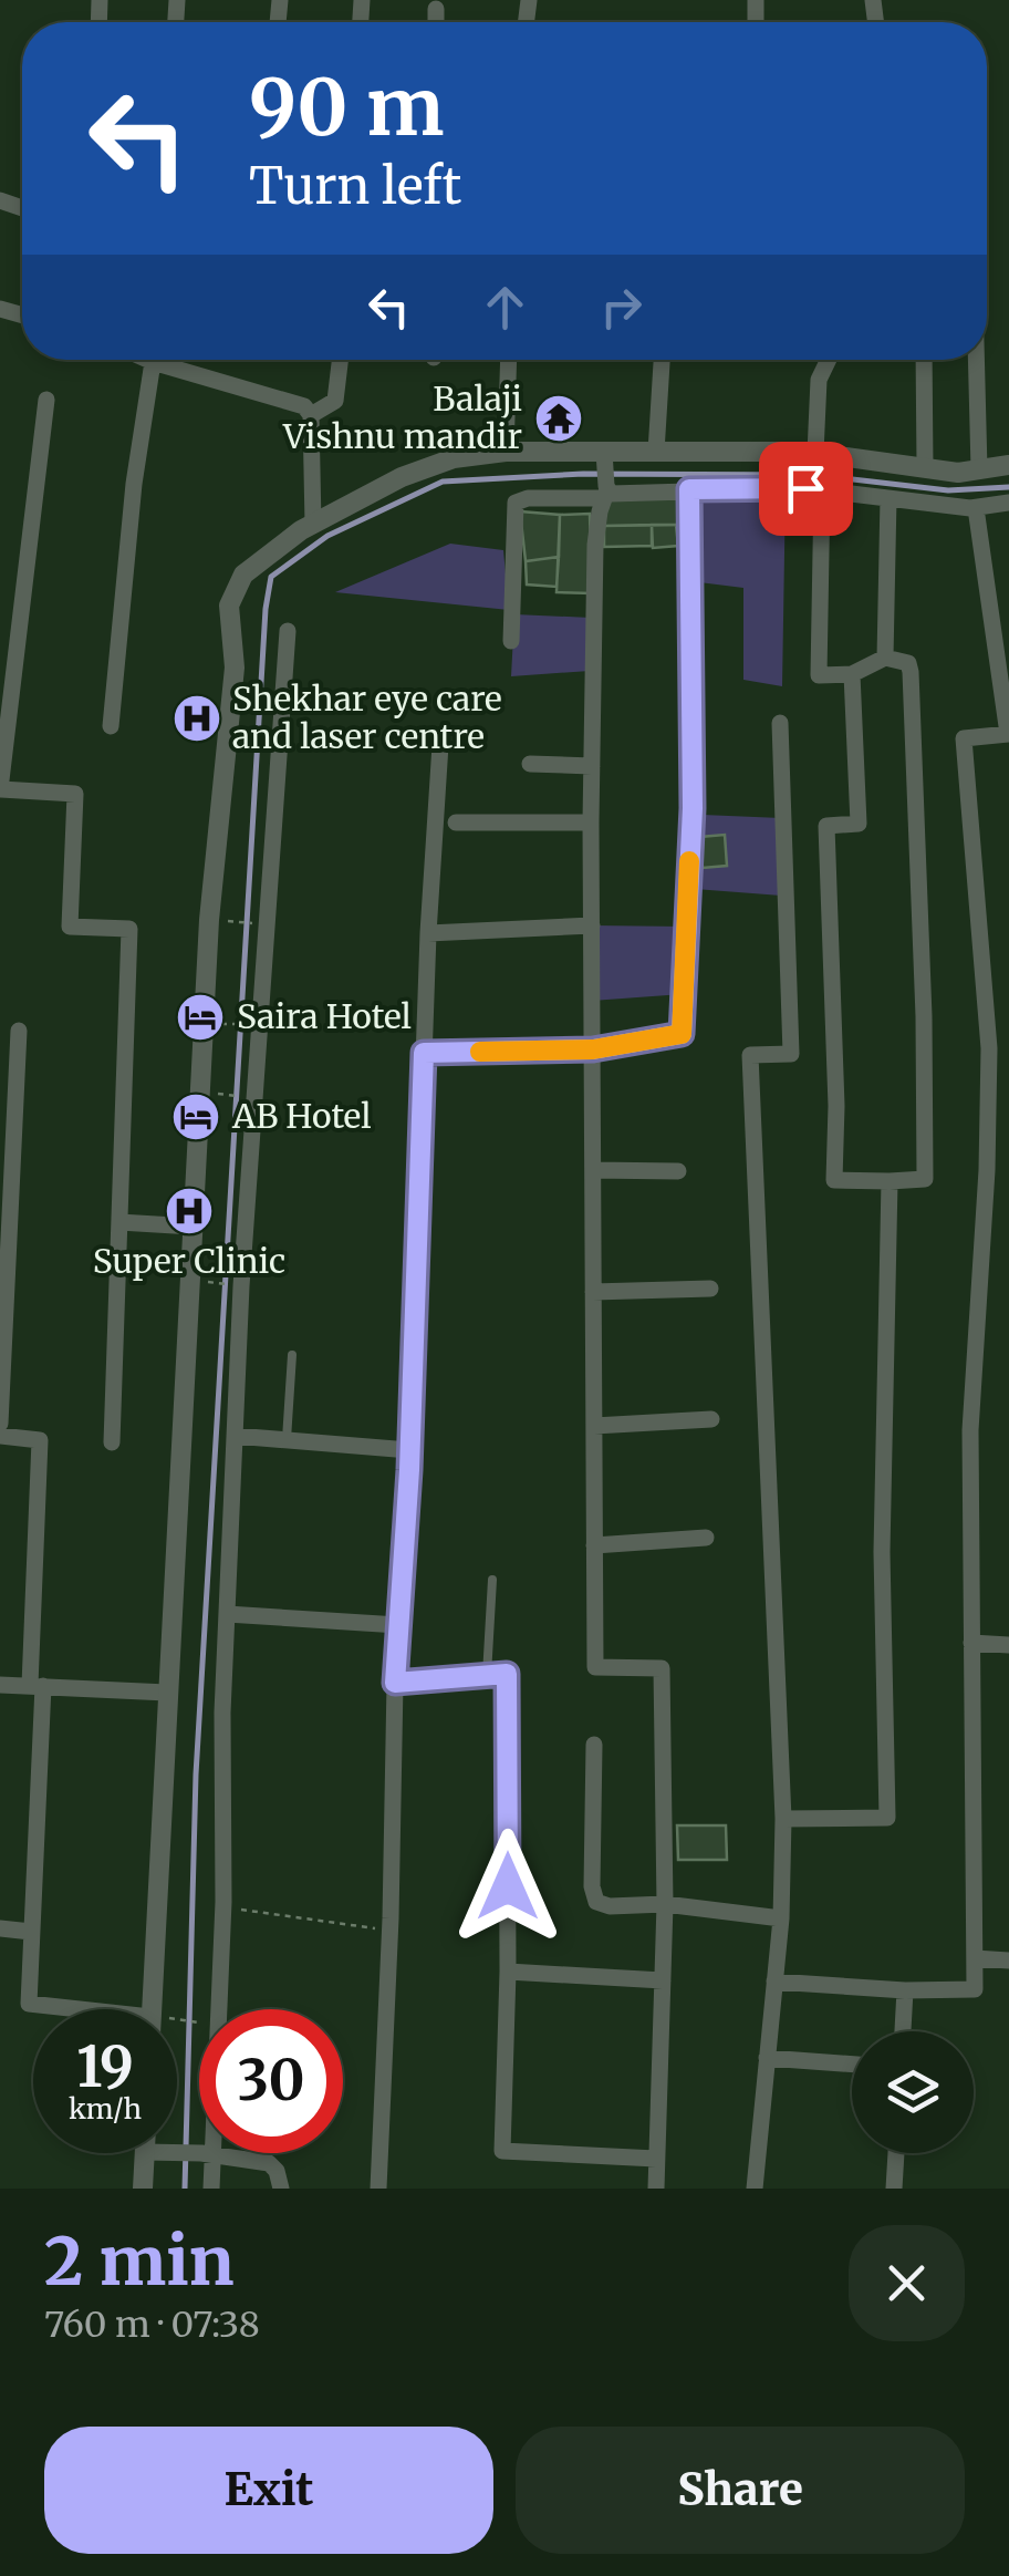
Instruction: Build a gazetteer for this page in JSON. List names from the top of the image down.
{
  "places": {
    "temple": ["Balaji Vishnu mandir"],
    "hospital": ["Shekhar eye care and laser centre", "Super Clinic"],
    "hotel": ["Saira Hotel", "AB Hotel"]
  },
  "page": {
    "turn": ["90 m", "Turn left"],
    "speed": "19 km/h",
    "limit": "30",
    "heading": ["2 min", "760 m · 07:38"],
    "buttons": ["Exit", "Share"]
  }
}
